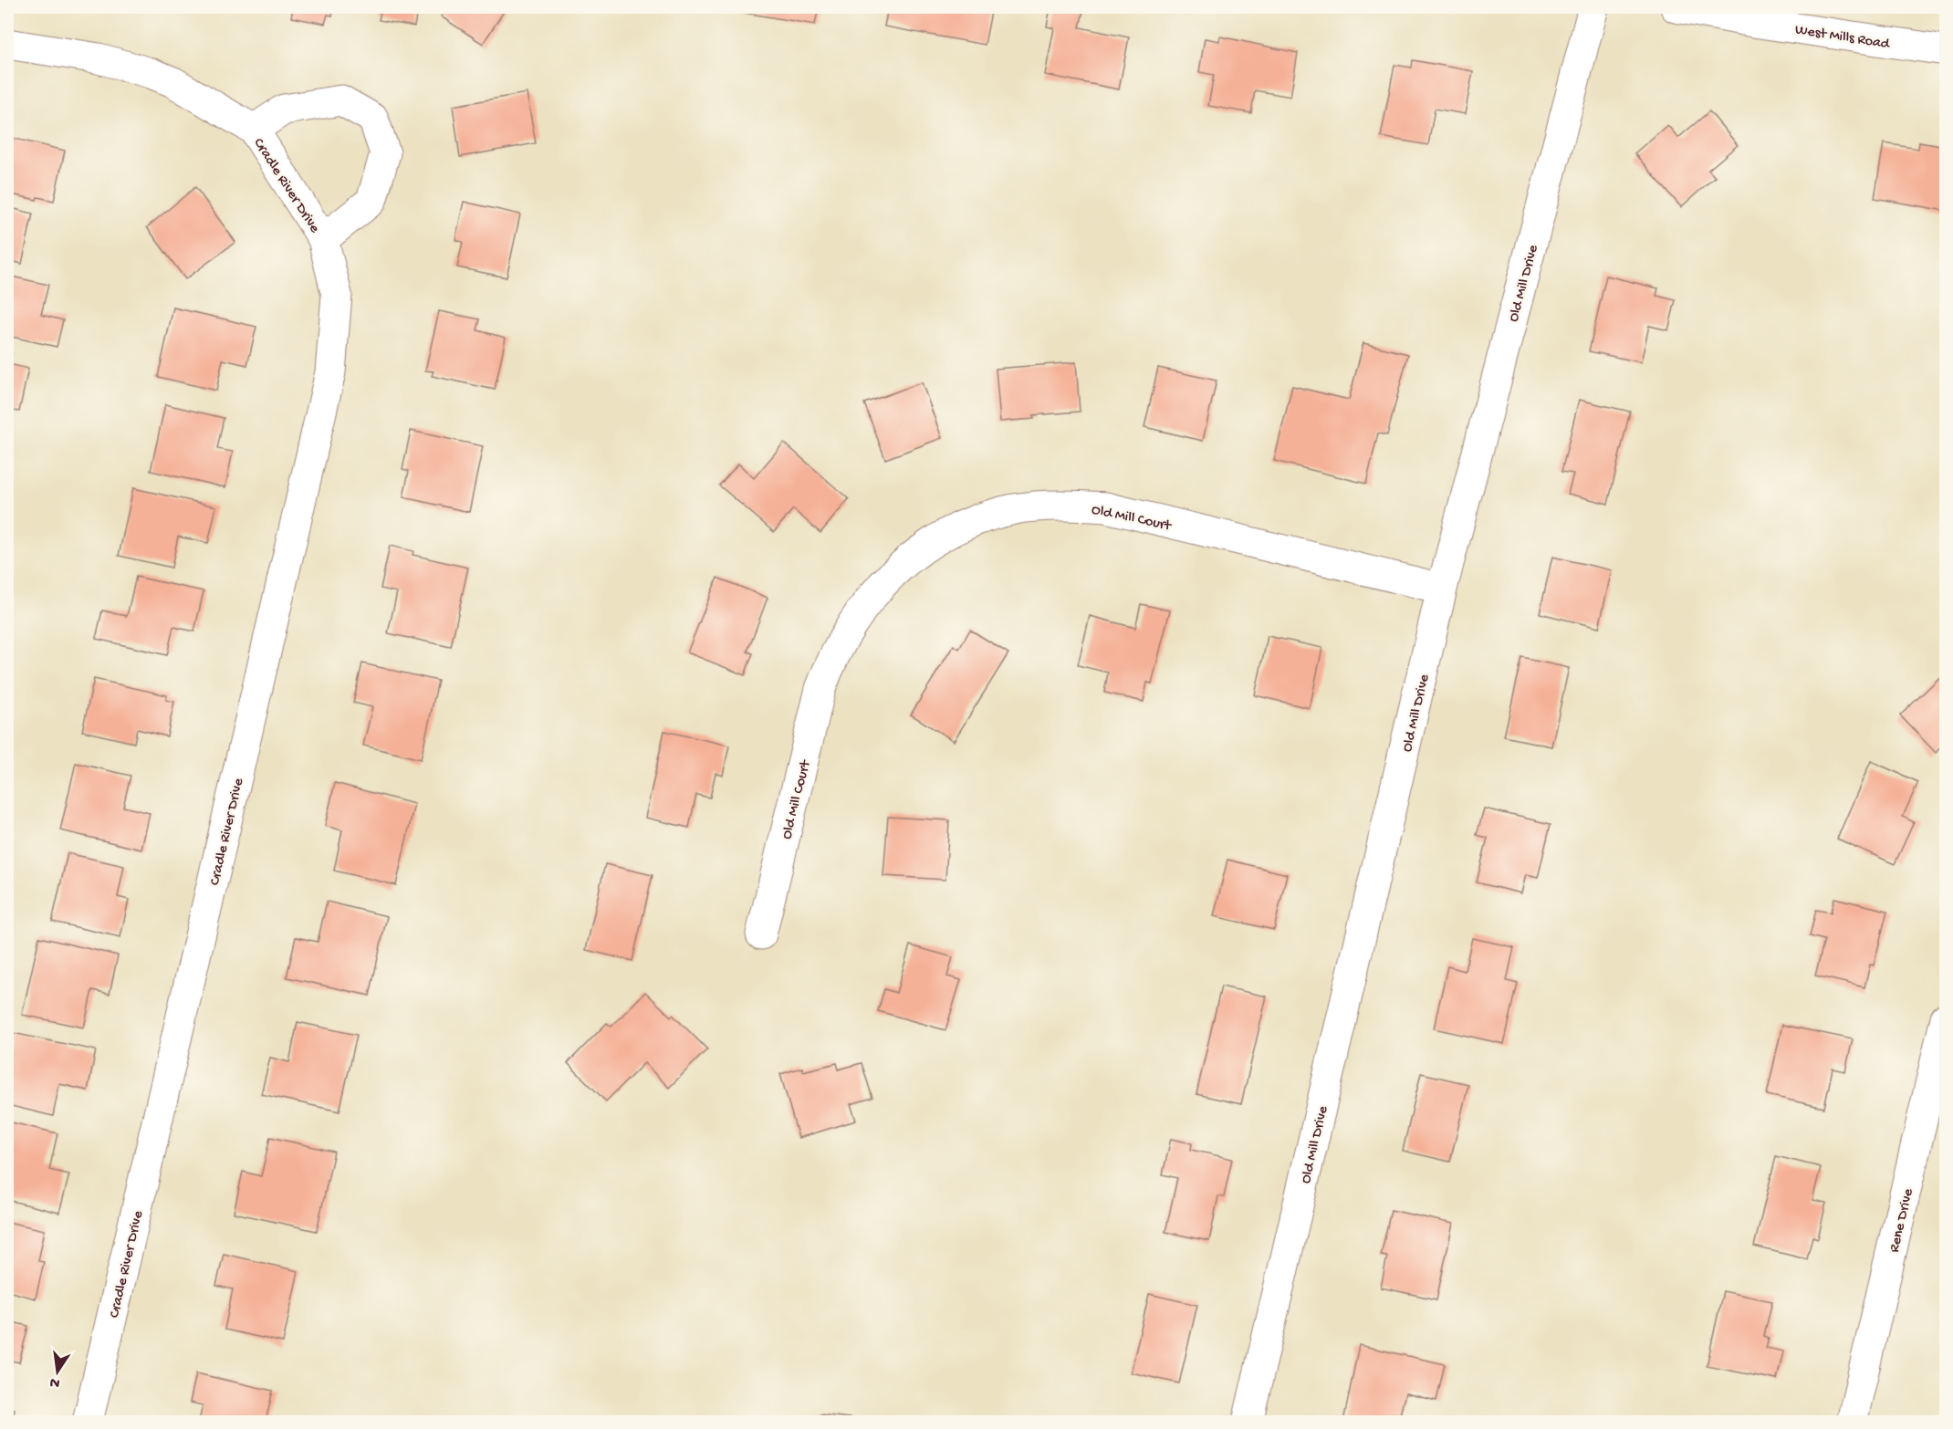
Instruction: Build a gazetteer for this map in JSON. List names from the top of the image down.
{
  "streets": {
    "street": [
      "West Mills Road",
      "Cradle River Drive",
      "Old Mill Drive",
      "Old Mill Court",
      "Rene Drive"
    ]
  },
  "crossings": [
    ["Old Mill Drive", "Old Mill Court"]
  ],
  "north": "bottom"
}
